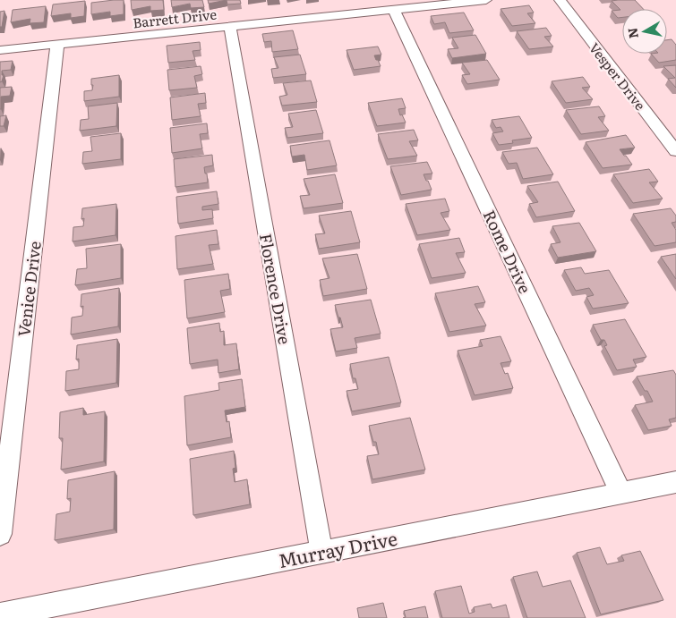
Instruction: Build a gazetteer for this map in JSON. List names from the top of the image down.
{
  "streets": {
    "street": [
      "Barrett Drive",
      "Vesper Drive",
      "Rome Drive",
      "Venice Drive",
      "Florence Drive",
      "Murray Drive"
    ]
  },
  "crossings": [
    ["Barrett Drive", "Rome Drive"],
    ["Barrett Drive", "Venice Drive"],
    ["Barrett Drive", "Florence Drive"],
    ["Rome Drive", "Murray Drive"],
    ["Florence Drive", "Murray Drive"]
  ],
  "north": "left"
}
